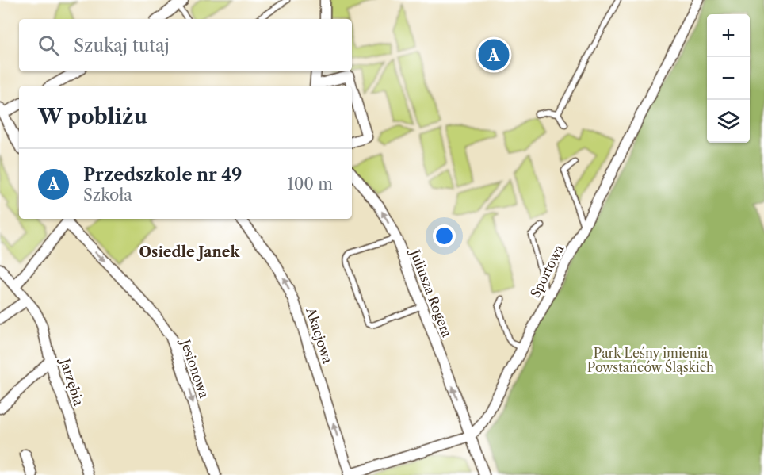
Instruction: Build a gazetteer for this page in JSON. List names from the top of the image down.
{
  "streets": {
    "street": [
      "Sportowa",
      "Juliusza Rogera",
      "Akacjowa",
      "Jesionowa",
      "Jarzębia"
    ]
  },
  "crossings": [
    ["Sportowa", "Juliusza Rogera"]
  ],
  "one_way": ["Juliusza Rogera", "Akacjowa", "Jesionowa"],
  "districts": ["Osiedle Janek"],
  "parks": ["Park Leśny imienia Powstańców Śląskich"],
  "page": {
    "map_buttons": ["+", "−"],
    "search": "Szukaj tutaj",
    "pins": "A",
    "heading": "W pobliżu",
    "list": [
      {
        "mark": "A",
        "name": "Przedszkole nr 49",
        "note": "Szkoła",
        "value": "100 m"
      }
    ]
  }
}
